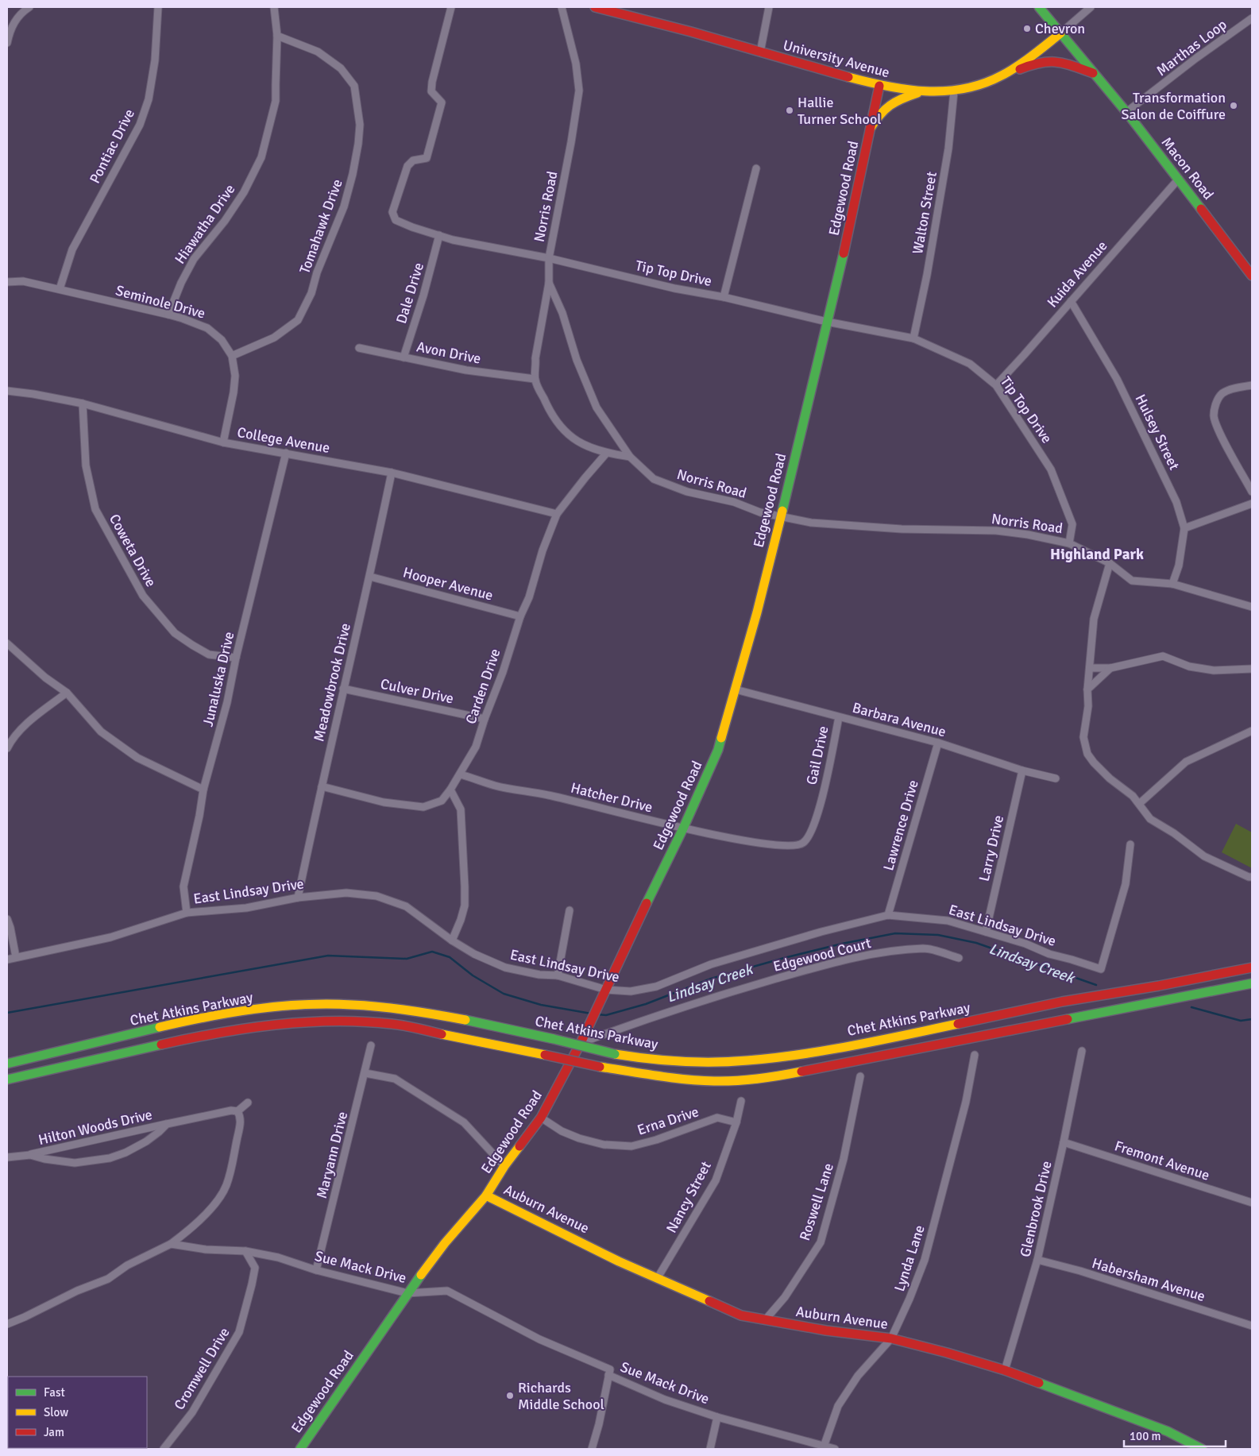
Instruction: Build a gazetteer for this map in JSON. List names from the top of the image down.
{
  "streets": {
    "main road": [
      "University Avenue",
      "Macon Road",
      "Edgewood Road",
      "Chet Atkins Parkway",
      "Auburn Avenue"
    ],
    "street": [
      "Marthas Loop",
      "Pontiac Drive",
      "Norris Road",
      "Walton Street",
      "Hiawatha Drive",
      "Tomahawk Drive",
      "Tip Top Drive",
      "Kuida Avenue",
      "Dale Drive",
      "Seminole Drive",
      "Avon Drive",
      "Hulsey Street",
      "College Avenue",
      "Coweta Drive",
      "Hooper Avenue",
      "Junaluska Drive",
      "Meadowbrook Drive",
      "Carden Drive",
      "Culver Drive",
      "Barbara Avenue",
      "Gail Drive",
      "Hatcher Drive",
      "Lawrence Drive",
      "Larry Drive",
      "East Lindsay Drive",
      "Edgewood Court",
      "Erna Drive",
      "Hilton Woods Drive",
      "Maryann Drive",
      "Fremont Avenue",
      "Nancy Street",
      "Roswell Lane",
      "Glenbrook Drive",
      "Lynda Lane",
      "Sue Mack Drive",
      "Habersham Avenue",
      "Cromwell Drive"
    ]
  },
  "crossings": [
    ["Marthas Loop", "Macon Road"],
    ["University Avenue", "Macon Road"],
    ["University Avenue", "Edgewood Road"],
    ["University Avenue", "Walton Street"],
    ["Pontiac Drive", "Seminole Drive"],
    ["Macon Road", "Kuida Avenue"],
    ["Edgewood Road", "Norris Road"],
    ["Edgewood Road", "Tip Top Drive"],
    ["Edgewood Road", "Barbara Avenue"],
    ["Edgewood Road", "Hatcher Drive"],
    ["Edgewood Road", "East Lindsay Drive"],
    ["Edgewood Road", "Edgewood Court"],
    ["Edgewood Road", "Erna Drive"],
    ["Edgewood Road", "Auburn Avenue"],
    ["Edgewood Road", "Sue Mack Drive"],
    ["Norris Road", "Tip Top Drive"],
    ["Norris Road", "Hulsey Street"],
    ["Walton Street", "Tip Top Drive"],
    ["Hiawatha Drive", "Tomahawk Drive"],
    ["Hiawatha Drive", "Seminole Drive"],
    ["Tomahawk Drive", "Seminole Drive"],
    ["Tip Top Drive", "Kuida Avenue"],
    ["Tip Top Drive", "Dale Drive"],
    ["Kuida Avenue", "Hulsey Street"],
    ["Dale Drive", "Avon Drive"],
    ["Seminole Drive", "College Avenue"],
    ["College Avenue", "Coweta Drive"],
    ["College Avenue", "Junaluska Drive"],
    ["College Avenue", "Meadowbrook Drive"],
    ["College Avenue", "Carden Drive"],
    ["Coweta Drive", "Junaluska Drive"],
    ["Hooper Avenue", "Meadowbrook Drive"],
    ["Hooper Avenue", "Carden Drive"],
    ["Junaluska Drive", "East Lindsay Drive"],
    ["Meadowbrook Drive", "Culver Drive"],
    ["Meadowbrook Drive", "East Lindsay Drive"],
    ["Carden Drive", "Culver Drive"],
    ["Carden Drive", "Hatcher Drive"],
    ["Barbara Avenue", "Gail Drive"],
    ["Barbara Avenue", "Lawrence Drive"],
    ["Barbara Avenue", "Larry Drive"],
    ["Gail Drive", "Hatcher Drive"],
    ["Lawrence Drive", "East Lindsay Drive"],
    ["Larry Drive", "East Lindsay Drive"],
    ["Erna Drive", "Nancy Street"],
    ["Maryann Drive", "Sue Mack Drive"],
    ["Fremont Avenue", "Glenbrook Drive"],
    ["Nancy Street", "Auburn Avenue"],
    ["Roswell Lane", "Auburn Avenue"],
    ["Auburn Avenue", "Glenbrook Drive"],
    ["Auburn Avenue", "Lynda Lane"],
    ["Glenbrook Drive", "Habersham Avenue"],
    ["Lynda Lane", "Sue Mack Drive"],
    ["Sue Mack Drive", "Cromwell Drive"]
  ],
  "districts": ["Highland Park"],
  "water": ["Lindsay Creek"],
  "places": [
    "Chevron",
    "Transformation Salon de Coiffure",
    "Hallie Turner School",
    "Richards Middle School"
  ],
  "legend": ["Fast", "Slow", "Jam"],
  "scale_bar": "100 m"
}
